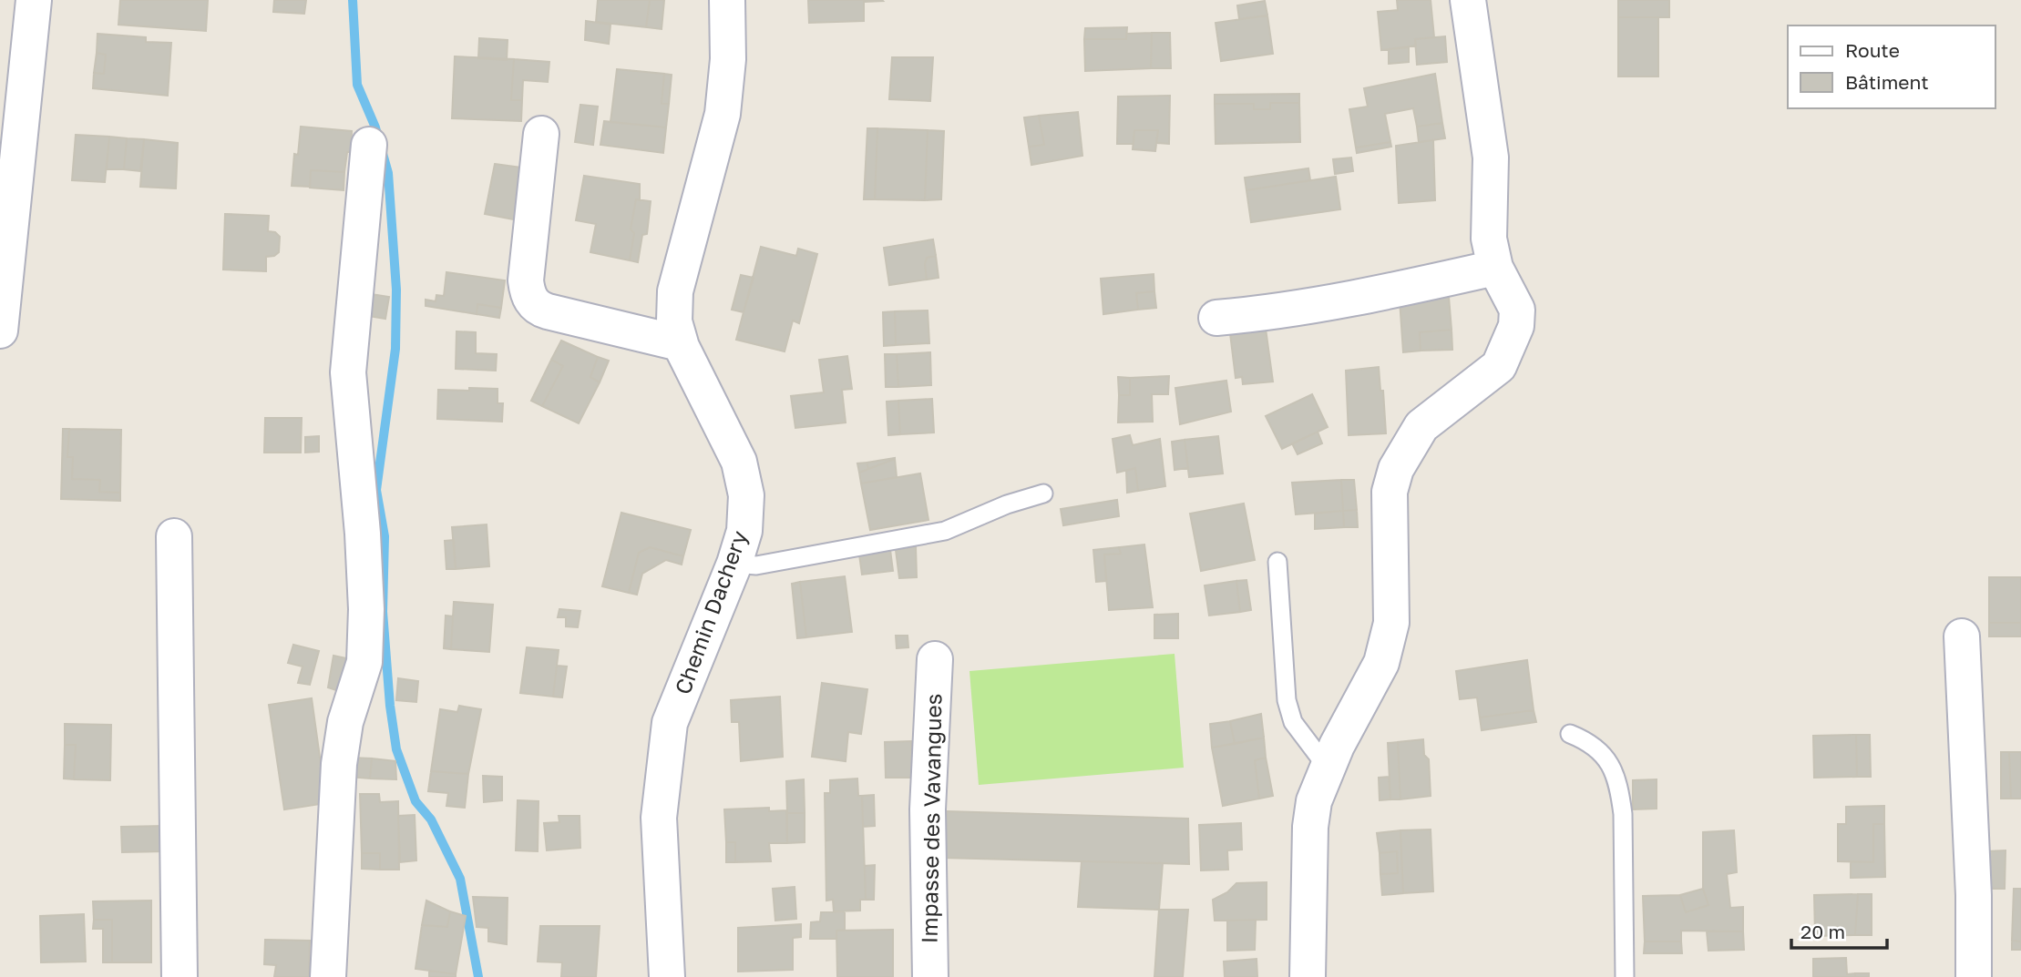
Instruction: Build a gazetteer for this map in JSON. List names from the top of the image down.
{
  "streets": {
    "street": ["Chemin Dachery", "Impasse des Vavangues"]
  },
  "legend": ["Route", "Bâtiment"],
  "scale_bar": "20 m"
}
